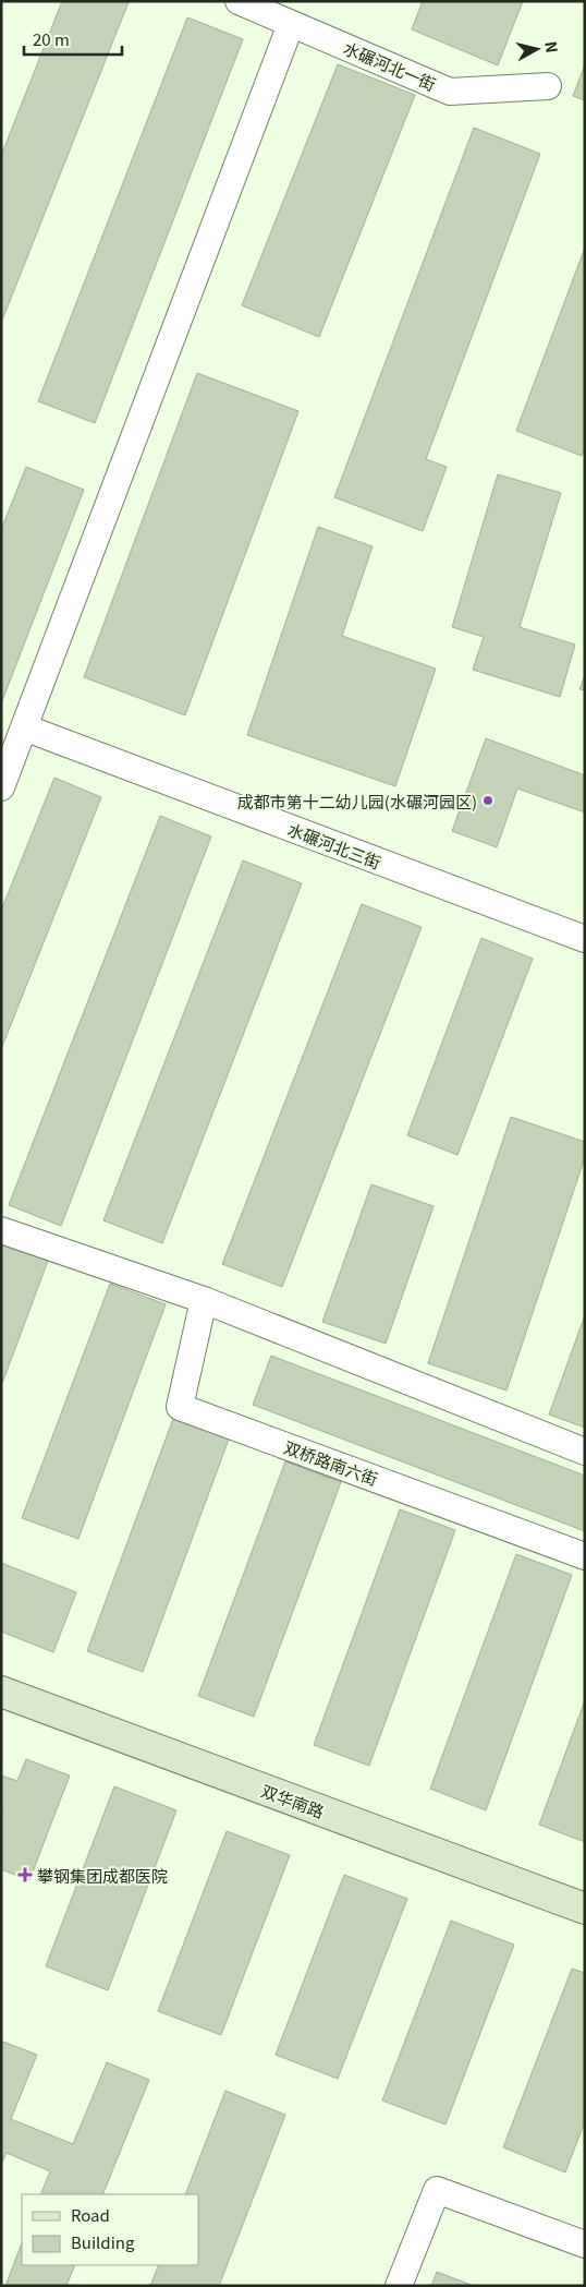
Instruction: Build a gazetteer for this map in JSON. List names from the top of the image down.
{
  "streets": {
    "street": [
      "水碾河北一街",
      "水碾河北三街",
      "双桥路南六街",
      "双华南路"
    ]
  },
  "places": {
    "other": ["成都市第十二幼儿园(水碾河园区)"],
    "health": ["攀钢集团成都医院"]
  },
  "legend": ["Road", "Building"],
  "scale_bar": "20 m",
  "north": "right"
}
